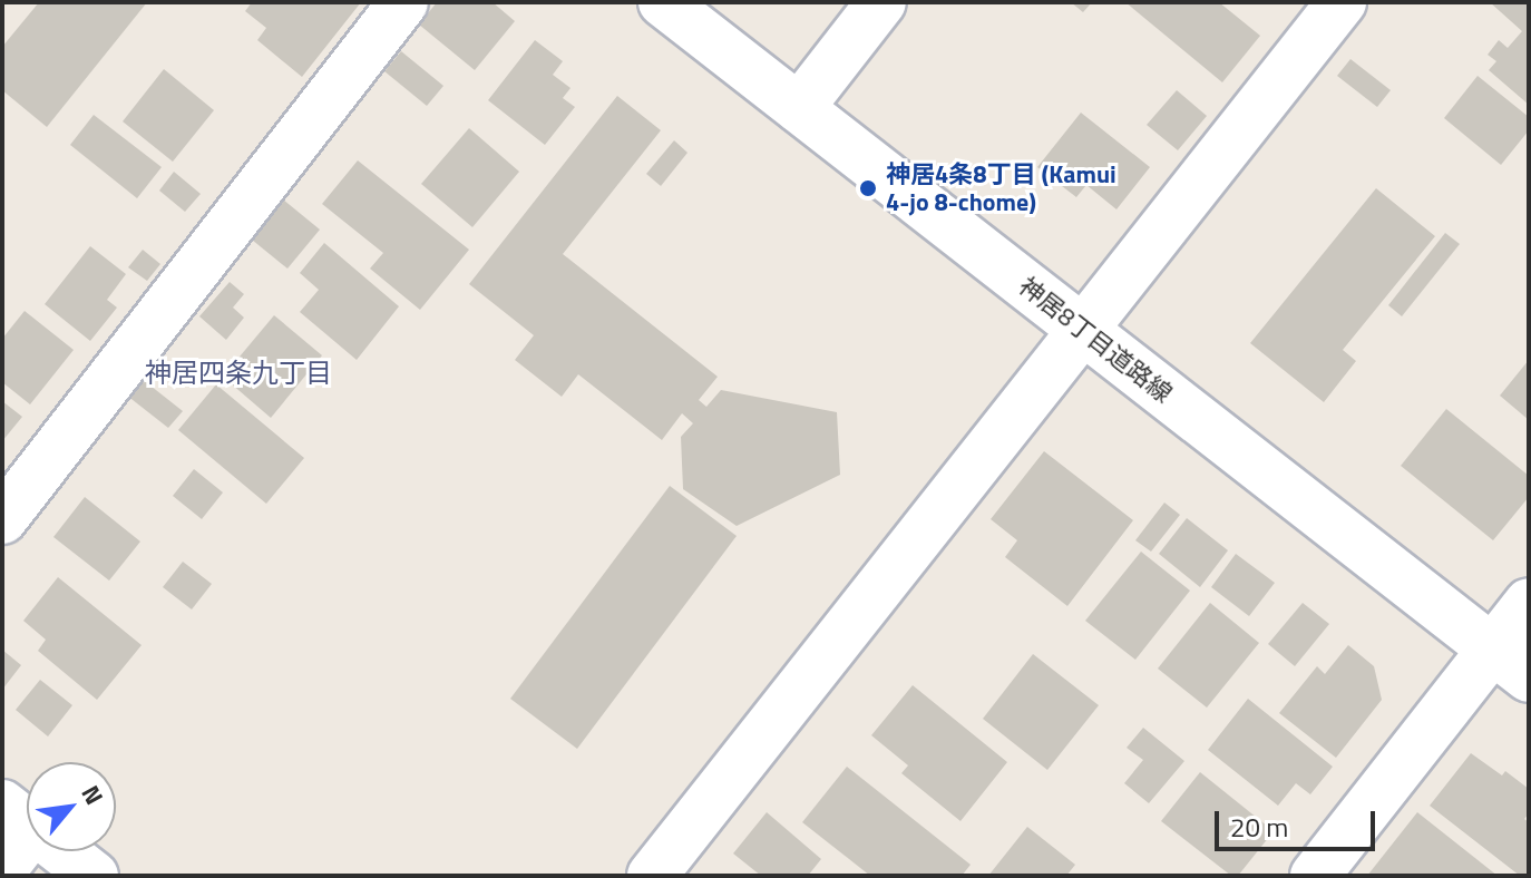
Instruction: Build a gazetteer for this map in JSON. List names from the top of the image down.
{
  "streets": {
    "street": ["神居8丁目道路線"]
  },
  "districts": ["神居四条九丁目"],
  "places": ["神居4条8丁目 (Kamui 4-jo 8-chome)"],
  "scale_bar": "20 m",
  "north": "top right"
}
